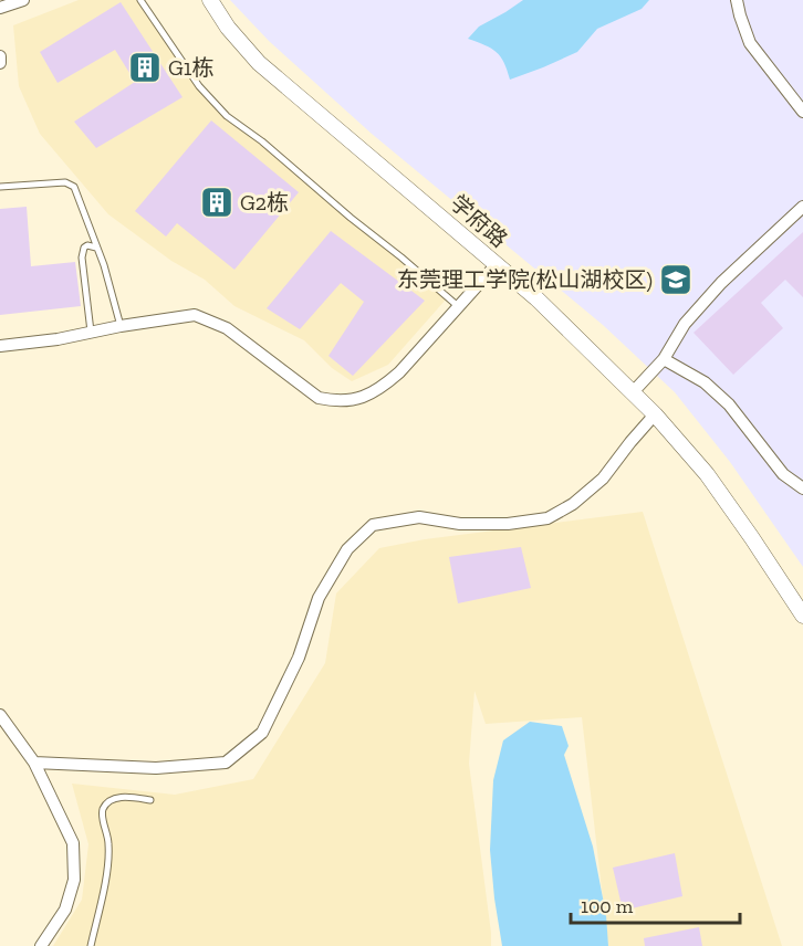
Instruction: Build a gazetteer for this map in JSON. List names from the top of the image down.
{
  "streets": {
    "street": ["学府路"]
  },
  "places": {
    "building": ["G1栋", "G2栋"],
    "school or university": ["东莞理工学院(松山湖校区)"]
  },
  "scale_bar": "100 m"
}
